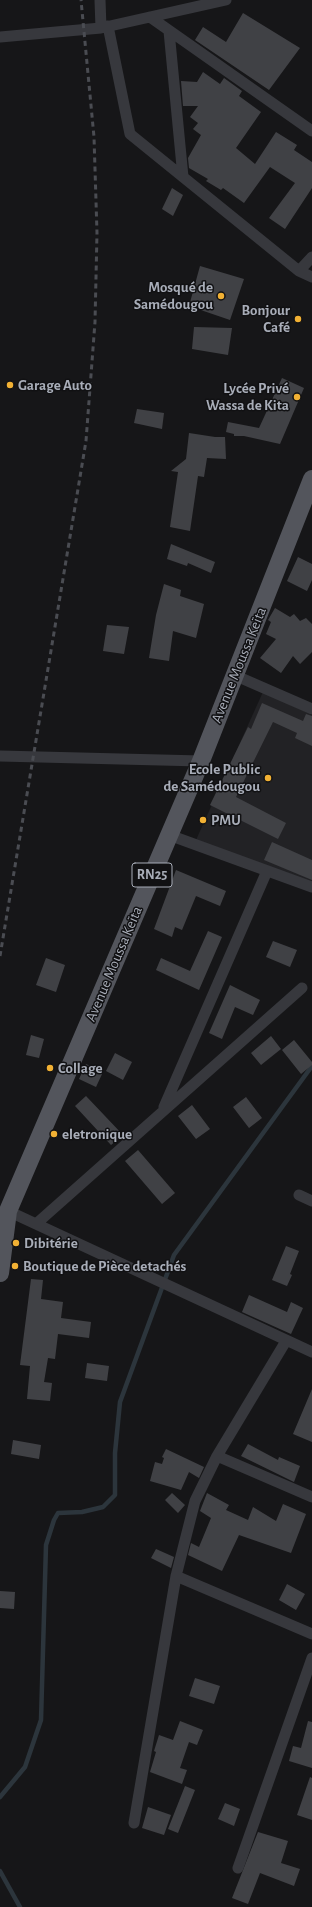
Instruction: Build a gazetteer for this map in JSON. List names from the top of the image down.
{
  "streets": {
    "main road": ["Avenue Moussa Keïta", "RN25"]
  },
  "places": [
    "Mosqué de Samédougou",
    "Bonjour Café",
    "Garage Auto",
    "Lycée Privé Wassa de Kita",
    "Ecole Public de Samédougou",
    "PMU",
    "Collage",
    "eletronique",
    "Dibitérie",
    "Boutique de Pièce detachés"
  ]
}
